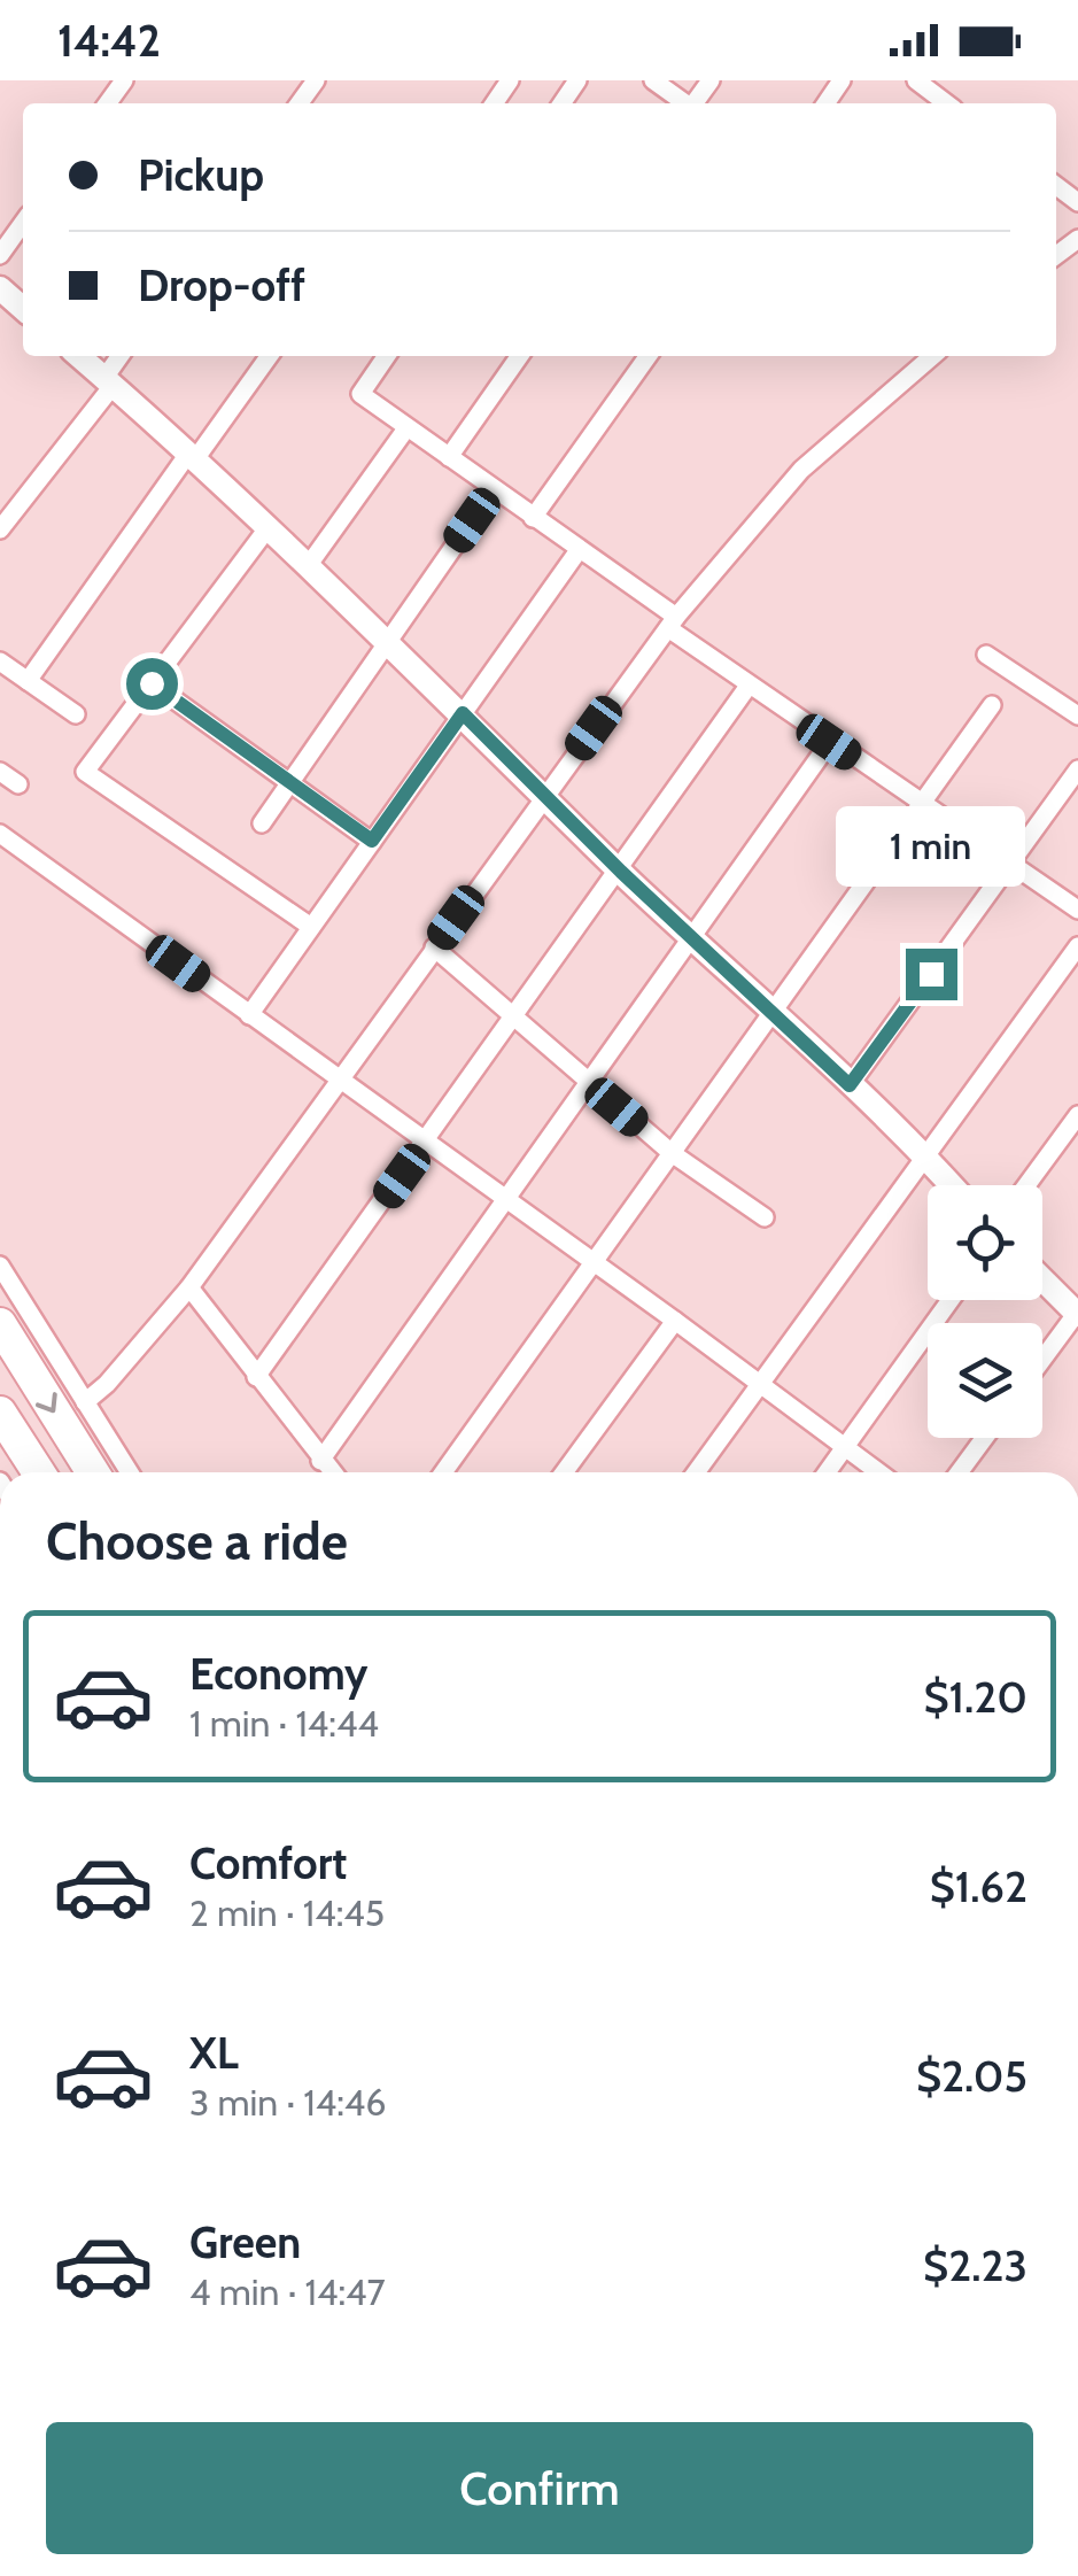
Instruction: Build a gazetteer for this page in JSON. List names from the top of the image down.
{
  "page": {
    "status": "14:42",
    "banner": ["Pickup", "Drop-off"],
    "bubble": "1 min",
    "heading": "Choose a ride",
    "list": [
      {
        "name": "Economy",
        "note": "1 min · 14:44",
        "value": "$1.20"
      },
      {
        "name": "Comfort",
        "note": "2 min · 14:45",
        "value": "$1.62"
      },
      {
        "name": "XL",
        "note": "3 min · 14:46",
        "value": "$2.05"
      },
      {
        "name": "Green",
        "note": "4 min · 14:47",
        "value": "$2.23"
      }
    ],
    "buttons": "Confirm"
  }
}
